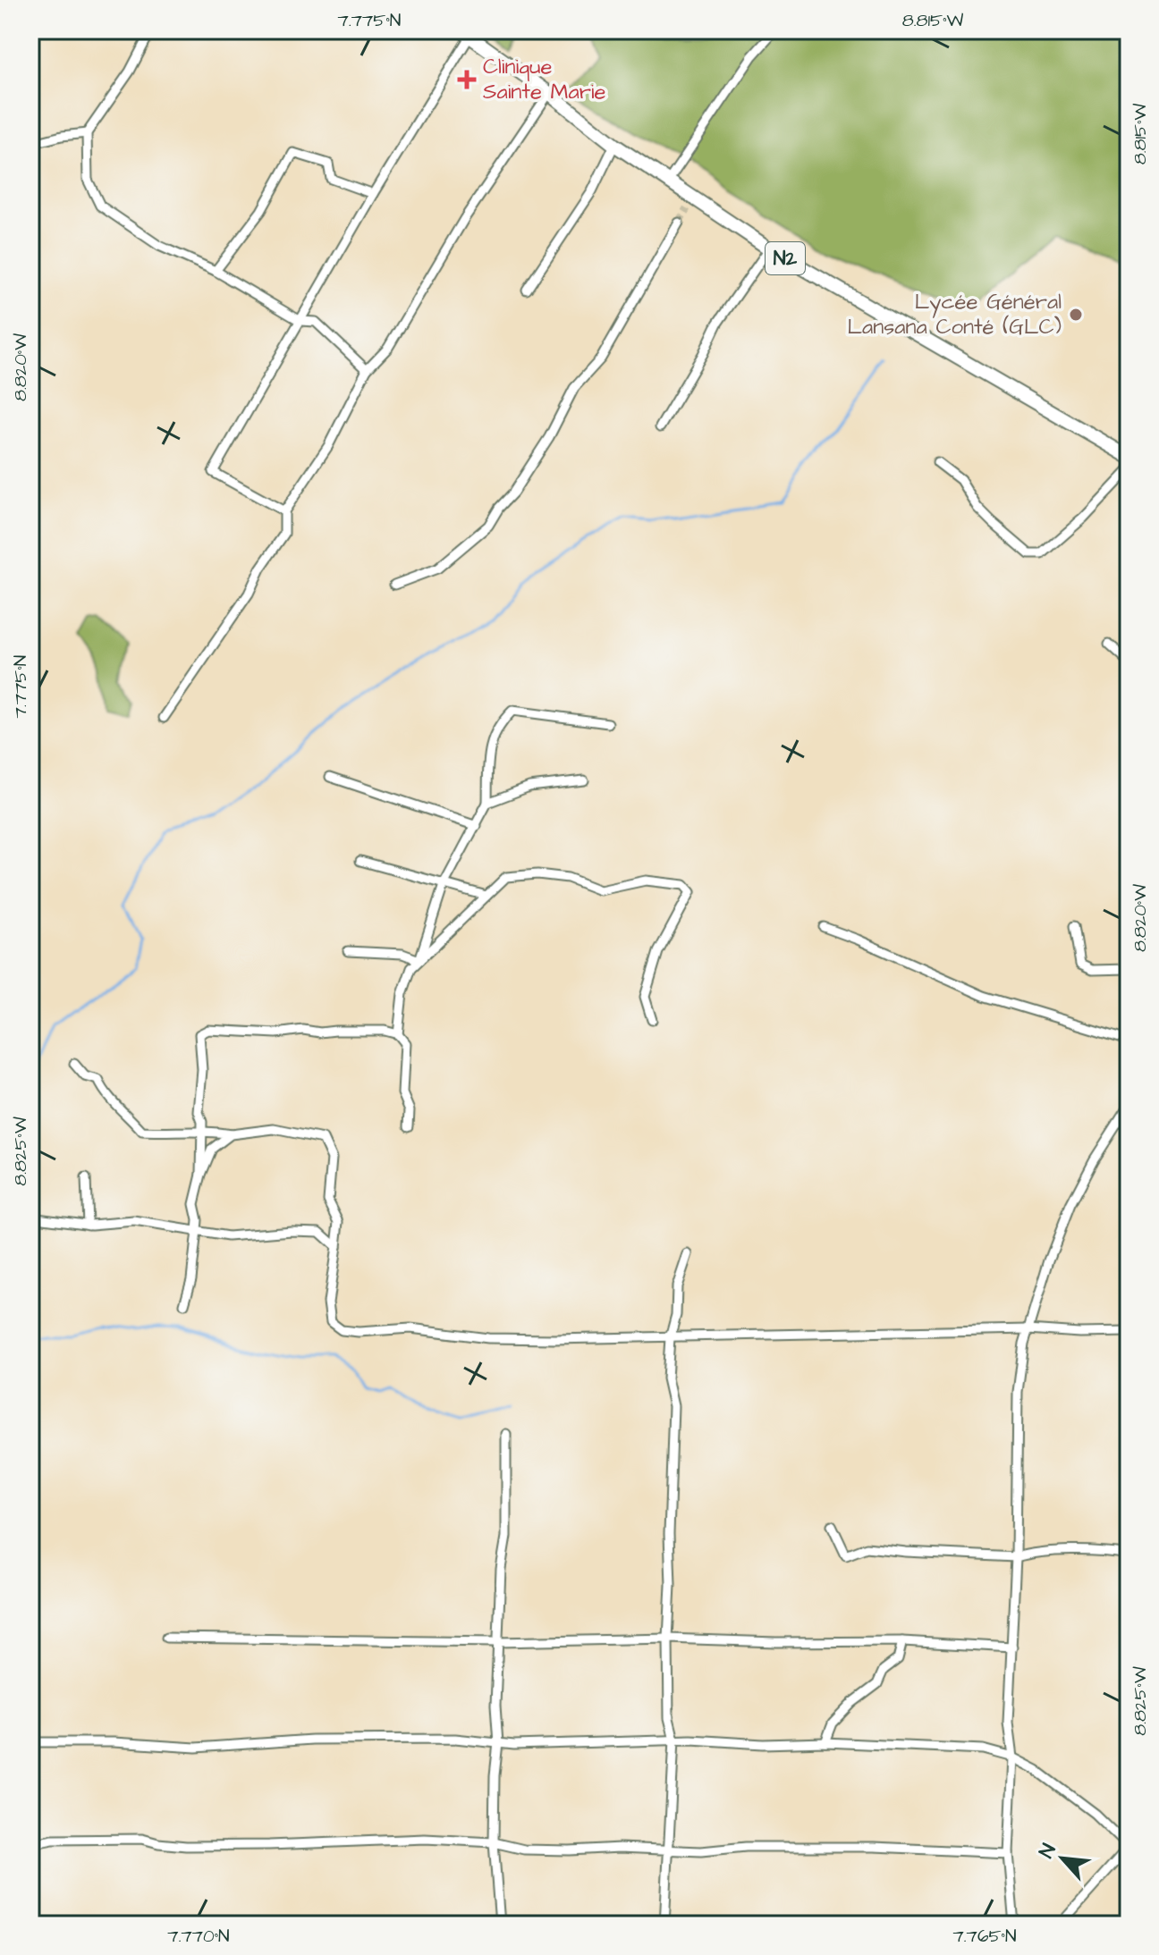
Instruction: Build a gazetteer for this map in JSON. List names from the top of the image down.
{
  "streets": {
    "highway": ["N2"]
  },
  "places": {
    "health": ["Clinique Sainte Marie"],
    "other": ["Lycée Général Lansana Conté (GLC)"]
  },
  "north": "top left",
  "coordinates": [
    "7.775°N",
    "8.815°W",
    "8.820°W",
    "8.825°W",
    "7.770°N",
    "7.765°N"
  ]
}
